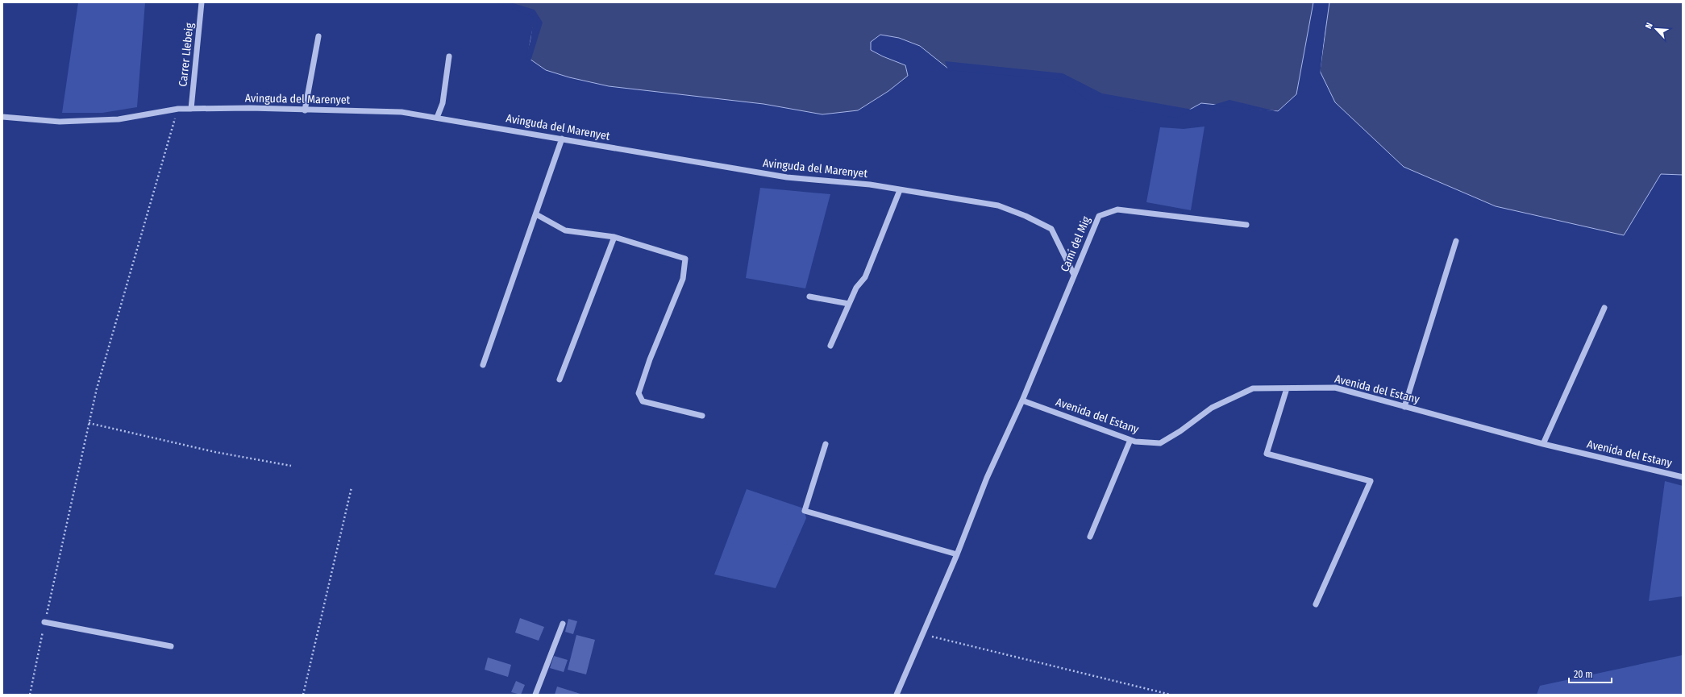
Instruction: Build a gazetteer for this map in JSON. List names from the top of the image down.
{
  "streets": {
    "street": [
      "Carrer Llebeig",
      "Avinguda del Marenyet",
      "Camí del Mig",
      "Avenida del Estany"
    ]
  },
  "crossings": [
    ["Carrer Llebeig", "Avinguda del Marenyet"],
    ["Avinguda del Marenyet", "Camí del Mig"],
    ["Camí del Mig", "Avenida del Estany"]
  ],
  "scale_bar": "20 m",
  "north": "top left"
}
